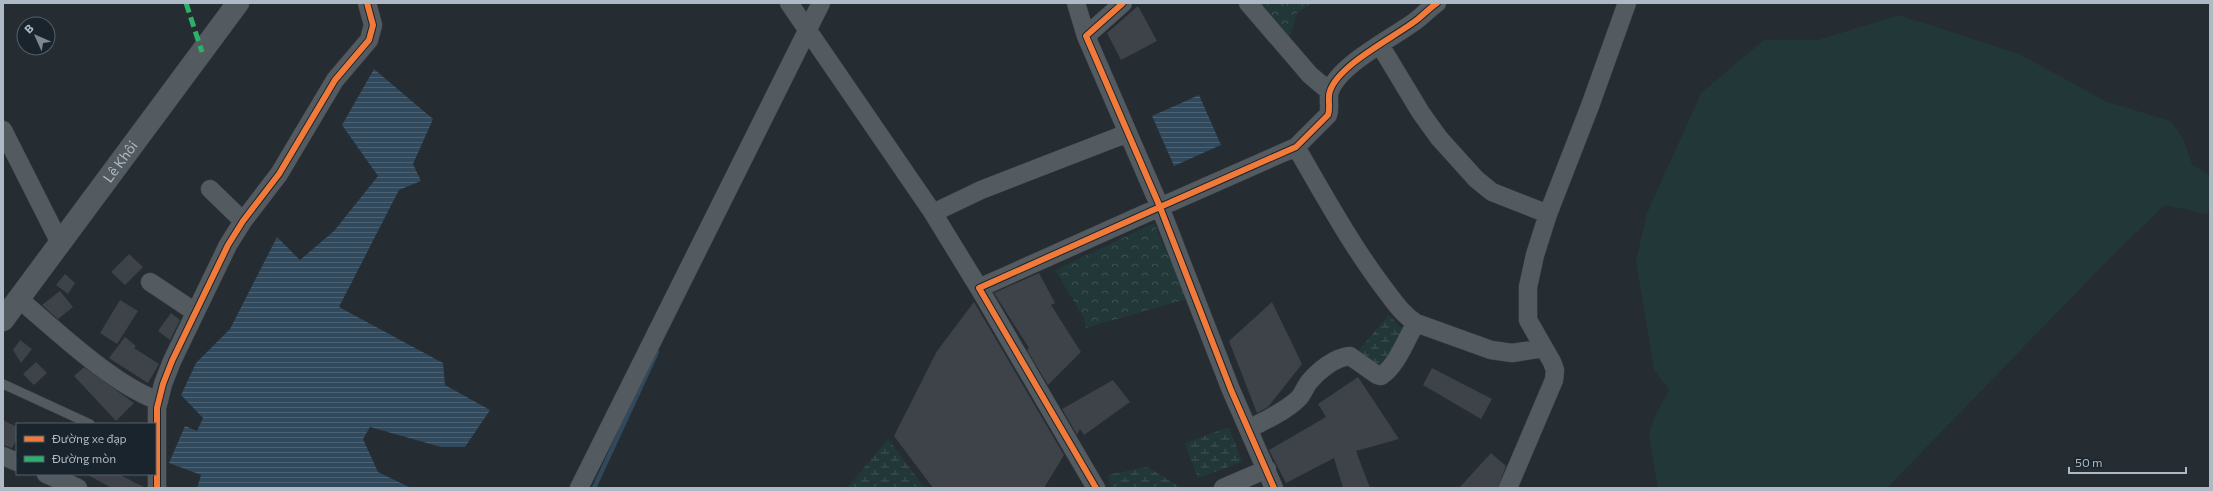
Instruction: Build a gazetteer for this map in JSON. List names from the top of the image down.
{
  "streets": {
    "street": ["Lê Khôi"]
  },
  "legend": ["Đường xe đạp", "Đường mòn"],
  "scale_bar": "50 m",
  "north": "top left"
}
